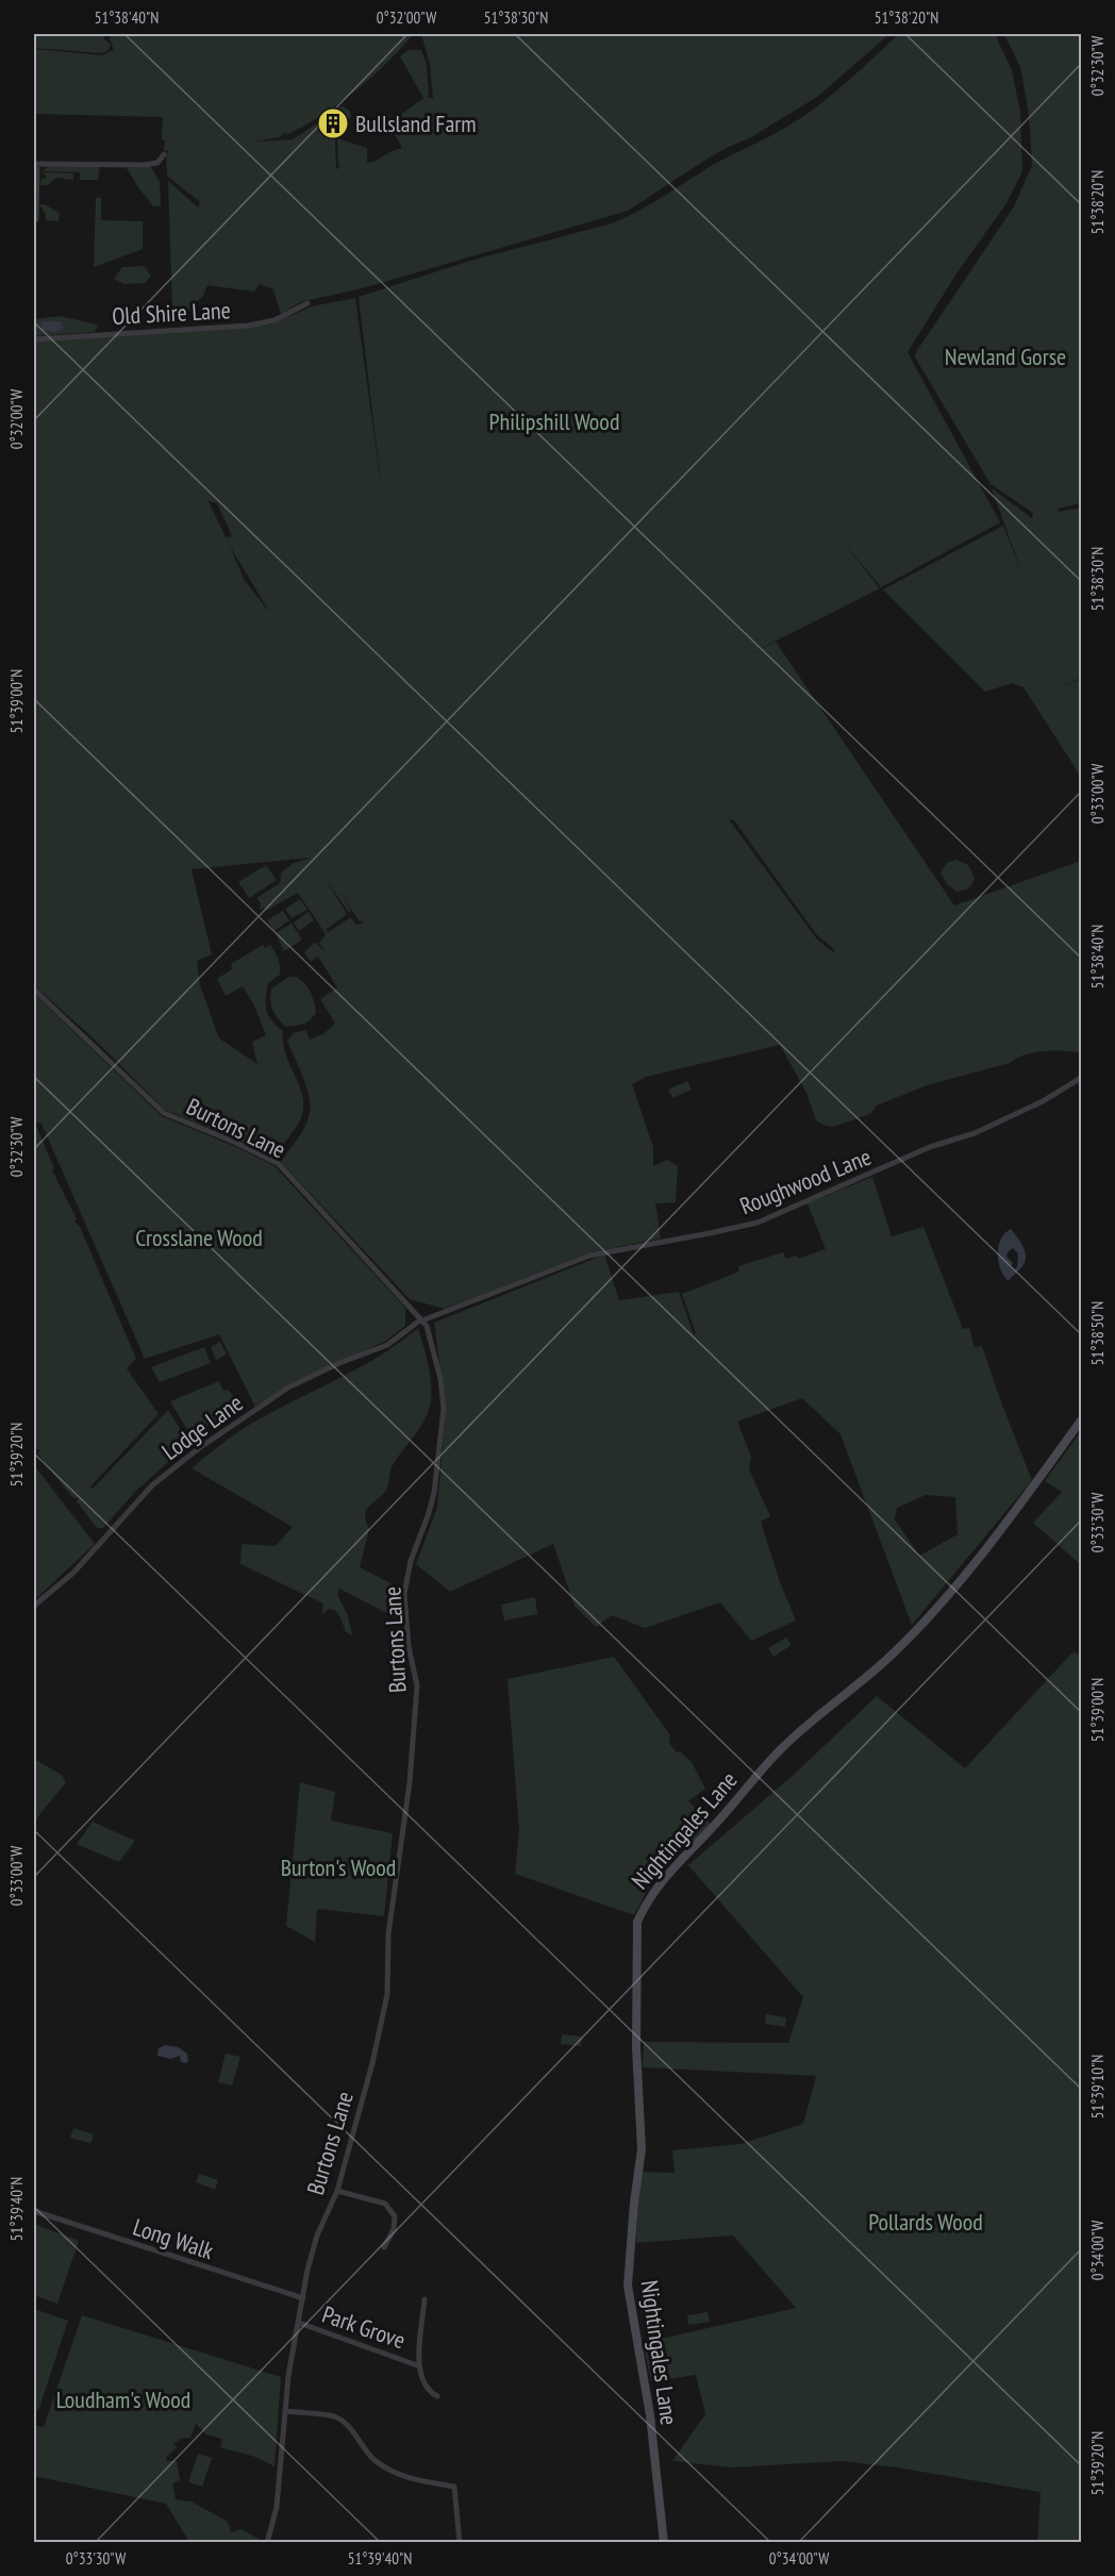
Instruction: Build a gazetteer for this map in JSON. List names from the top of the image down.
{
  "streets": {
    "main road": ["Nightingales Lane"],
    "street": [
      "Old Shire Lane",
      "Burtons Lane",
      "Roughwood Lane",
      "Lodge Lane",
      "Long Walk",
      "Park Grove"
    ]
  },
  "crossings": [
    ["Burtons Lane", "Roughwood Lane"],
    ["Burtons Lane", "Lodge Lane"],
    ["Burtons Lane", "Long Walk"],
    ["Burtons Lane", "Park Grove"],
    ["Roughwood Lane", "Lodge Lane"]
  ],
  "parks": [
    "Newland Gorse",
    "Philipshill Wood",
    "Crosslane Wood",
    "Burton's Wood",
    "Pollards Wood",
    "Loudham's Wood"
  ],
  "places": {
    "building": ["Bullsland Farm"]
  },
  "coordinates": [
    "51°38'40\"N",
    "0°32'00\"W",
    "51°38'30\"N",
    "51°38'20\"N",
    "0°32'30\"W",
    "51°39'00\"N",
    "0°33'00\"W",
    "51°38'50\"N",
    "51°39'20\"N",
    "0°33'30\"W",
    "51°39'10\"N",
    "51°39'40\"N",
    "0°34'00\"W"
  ]
}
